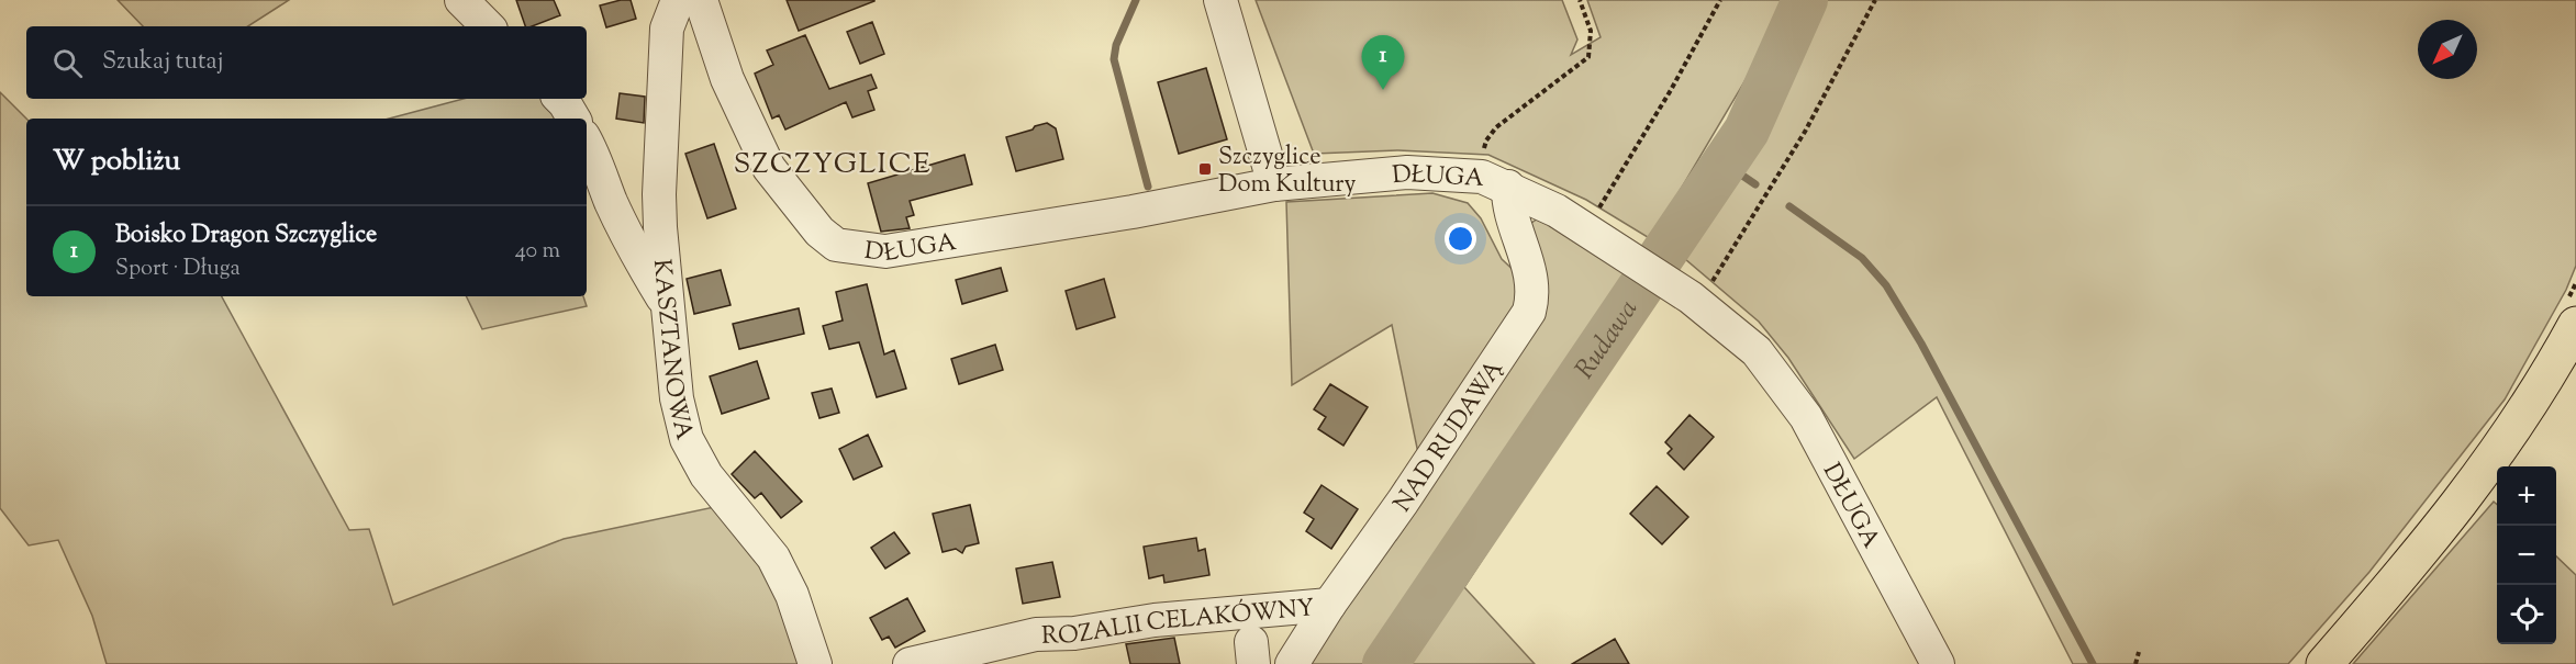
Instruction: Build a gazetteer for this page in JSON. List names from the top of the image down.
{
  "streets": {
    "street": [
      "DŁUGA",
      "KASZTANOWA",
      "NAD RUDAWĄ",
      "ROZALII CELAKÓWNY"
    ]
  },
  "crossings": [
    ["DŁUGA", "NAD RUDAWĄ"],
    ["NAD RUDAWĄ", "ROZALII CELAKÓWNY"]
  ],
  "districts": ["SZCZYGLICE"],
  "water": ["Rudawa"],
  "places": {
    "transit": ["Szczyglice Dom Kultury"]
  },
  "north": "bottom left",
  "page": {
    "search": "Szukaj tutaj",
    "pins": "1",
    "heading": "W pobliżu",
    "list": [
      {
        "mark": "1",
        "name": "Boisko Dragon Szczyglice",
        "note": "Sport · Długa",
        "value": "40 m"
      }
    ],
    "map_buttons": ["+", "−"]
  }
}
